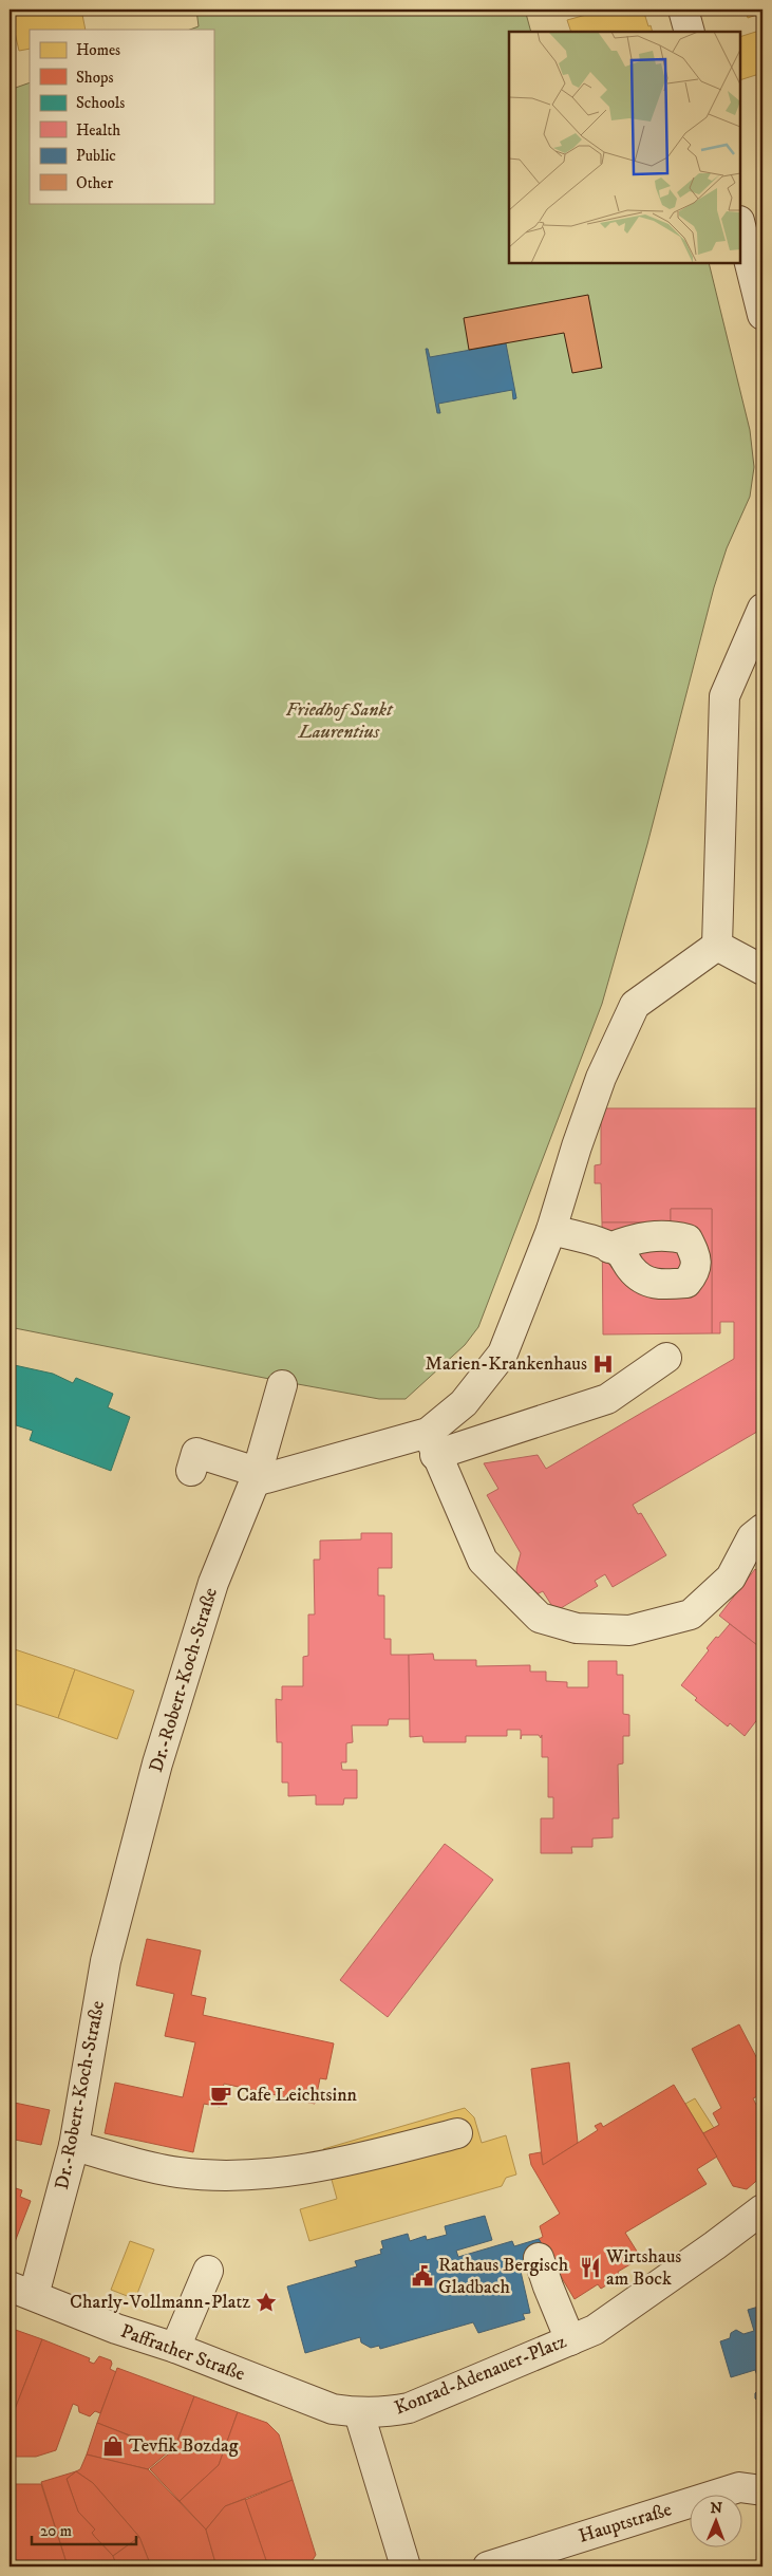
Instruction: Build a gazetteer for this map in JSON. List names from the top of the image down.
{
  "streets": {
    "street": [
      "Dr.-Robert-Koch-Straße",
      "Paffrather Straße",
      "Konrad-Adenauer-Platz",
      "Hauptstraße"
    ]
  },
  "crossings": [
    ["Dr.-Robert-Koch-Straße", "Paffrather Straße"],
    ["Paffrather Straße", "Konrad-Adenauer-Platz"]
  ],
  "parks": ["Friedhof Sankt Laurentius"],
  "places": {
    "hospital": ["Marien-Krankenhaus"],
    "cafe": ["Cafe Leichtsinn"],
    "restaurant": ["Wirtshaus am Bock"],
    "public building": ["Rathaus Bergisch Gladbach"],
    "place": ["Charly-Vollmann-Platz"],
    "shop": ["Tevfik Bozdag"]
  },
  "legend": [
    "Homes",
    "Shops",
    "Schools",
    "Health",
    "Public",
    "Other"
  ],
  "scale_bar": "20 m",
  "north": "top"
}
